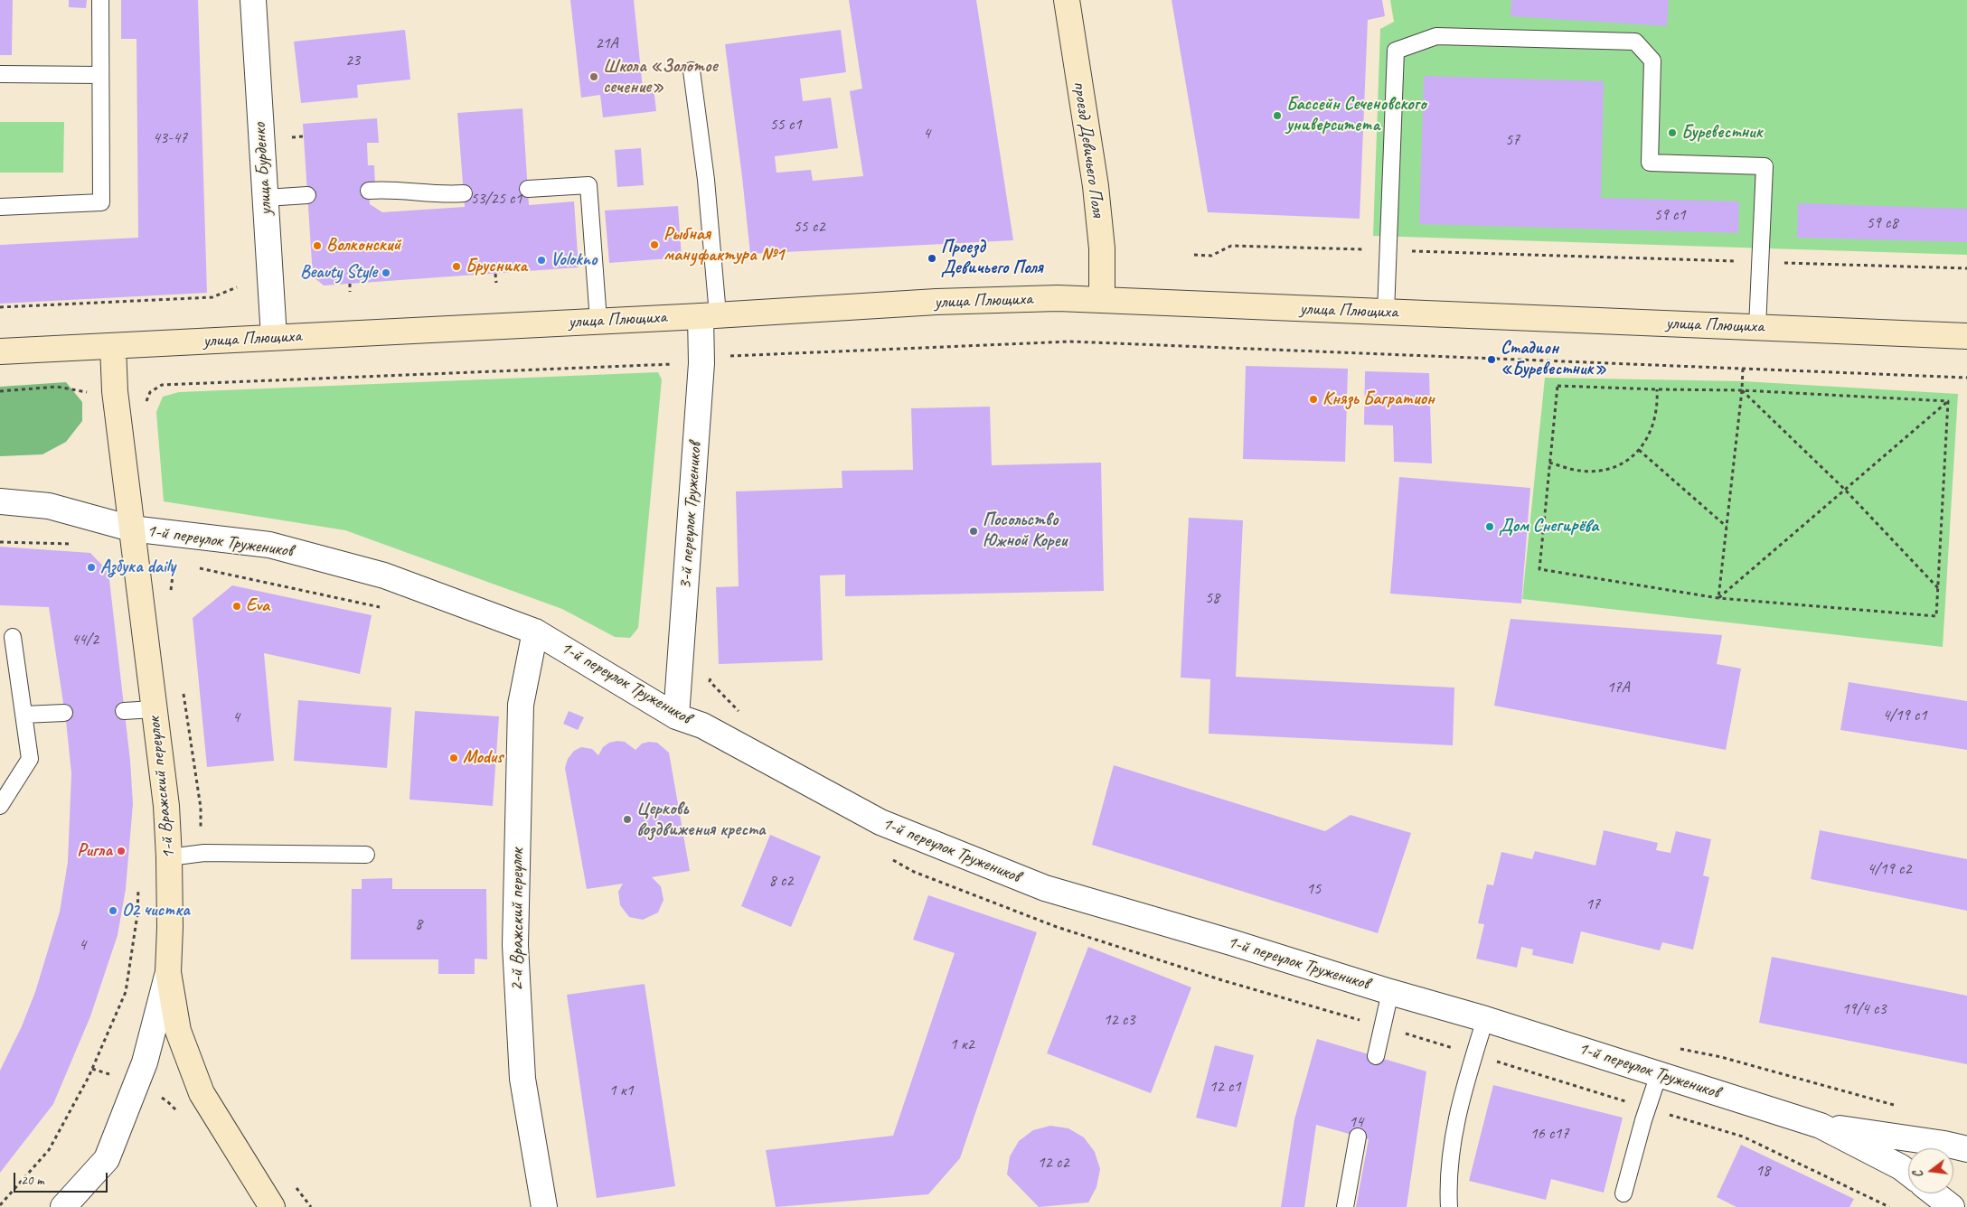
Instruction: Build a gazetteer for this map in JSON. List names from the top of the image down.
{
  "streets": {
    "street": [
      "проезд Девичьего Поля",
      "улица Бурденко",
      "улица Плющиха",
      "3-й переулок Тружеников",
      "1-й переулок Тружеников",
      "1-й Вражский переулок",
      "2-й Вражский переулок"
    ]
  },
  "crossings": [
    ["проезд Девичьего Поля", "улица Плющиха"],
    ["улица Бурденко", "улица Плющиха"],
    ["улица Плющиха", "3-й переулок Тружеников"],
    ["улица Плющиха", "1-й Вражский переулок"],
    ["3-й переулок Тружеников", "1-й переулок Тружеников"],
    ["1-й переулок Тружеников", "1-й Вражский переулок"],
    ["1-й переулок Тружеников", "2-й Вражский переулок"]
  ],
  "places": [
    "Школа «Золотое сечение»",
    "Бассейн Сеченовского университета",
    "Буревестник",
    "Рыбная мануфактура №1",
    "Волконский",
    "Проезд Девичьего Поля",
    "Volokno",
    "Брусника",
    "Beauty Style",
    "Стадион «Буревестник»",
    "Князь Багратион",
    "Дом Снегирёва",
    "Посольство Южной Кореи",
    "Азбука daily",
    "Eva",
    "Modus",
    "Церковь воздвижения креста",
    "Ригла",
    "О2 чистка"
  ],
  "house_numbers": [
    "21А",
    "23",
    "55 с1",
    "4",
    "43-47",
    "57",
    "53/25 с1",
    "59 с1",
    "59 с8",
    "55 с2",
    "58",
    "44/2",
    "17А",
    "4/19 с1",
    "4",
    "4/19 с2",
    "8 с2",
    "15",
    "17",
    "8",
    "4",
    "19/4 с3",
    "12 с3",
    "1 к2",
    "12 с1",
    "1 к1",
    "14",
    "16 с17",
    "12 с2",
    "18"
  ],
  "scale_bar": "20 m",
  "north": "left"
}
